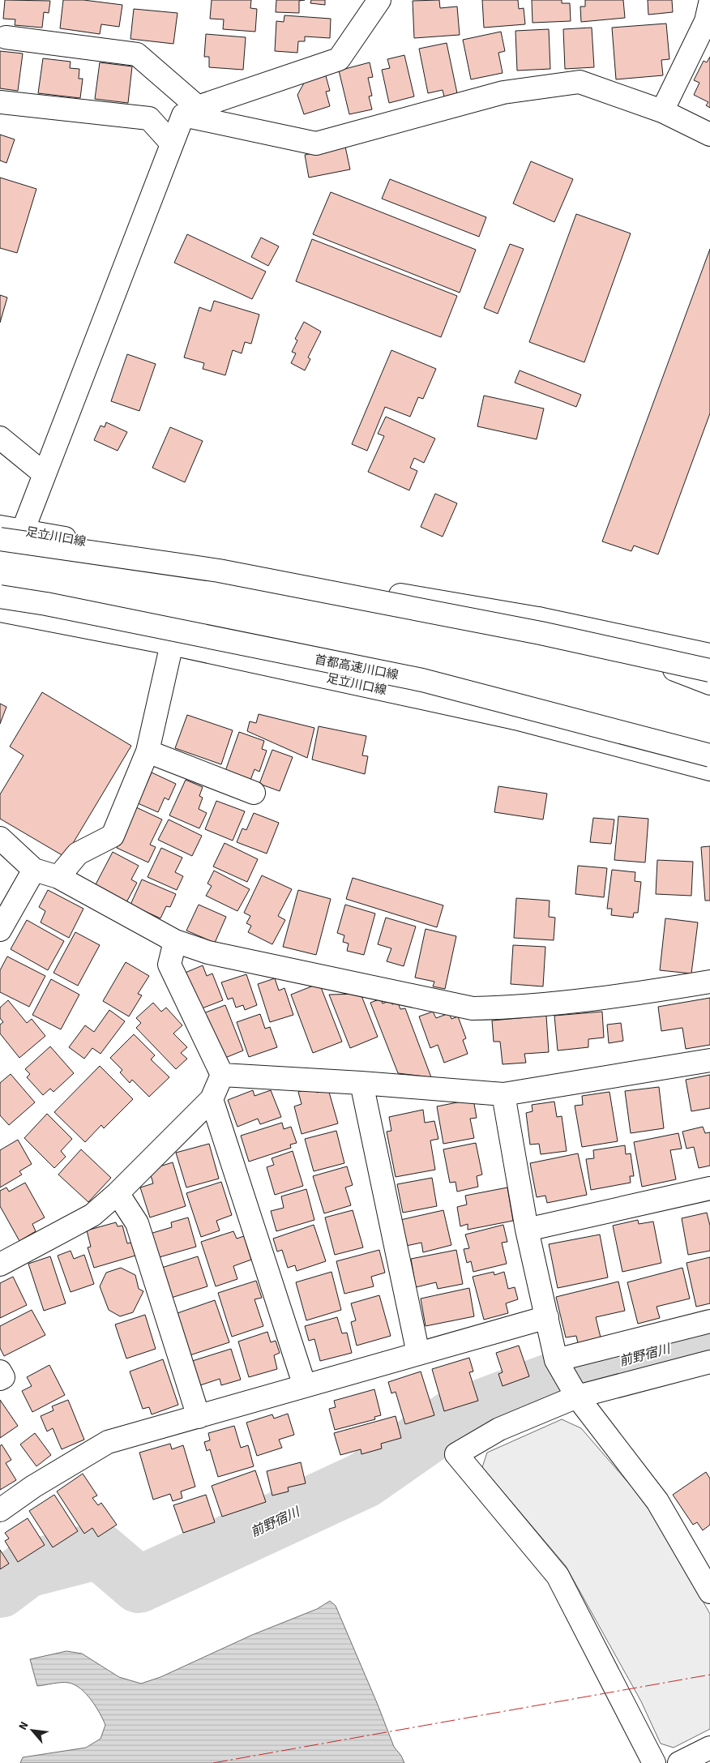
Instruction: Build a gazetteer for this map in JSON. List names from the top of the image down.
{
  "streets": {
    "main road": ["足立川口線", "首都高速川口線"]
  },
  "water": ["前野宿川"],
  "north": "top left"
}
